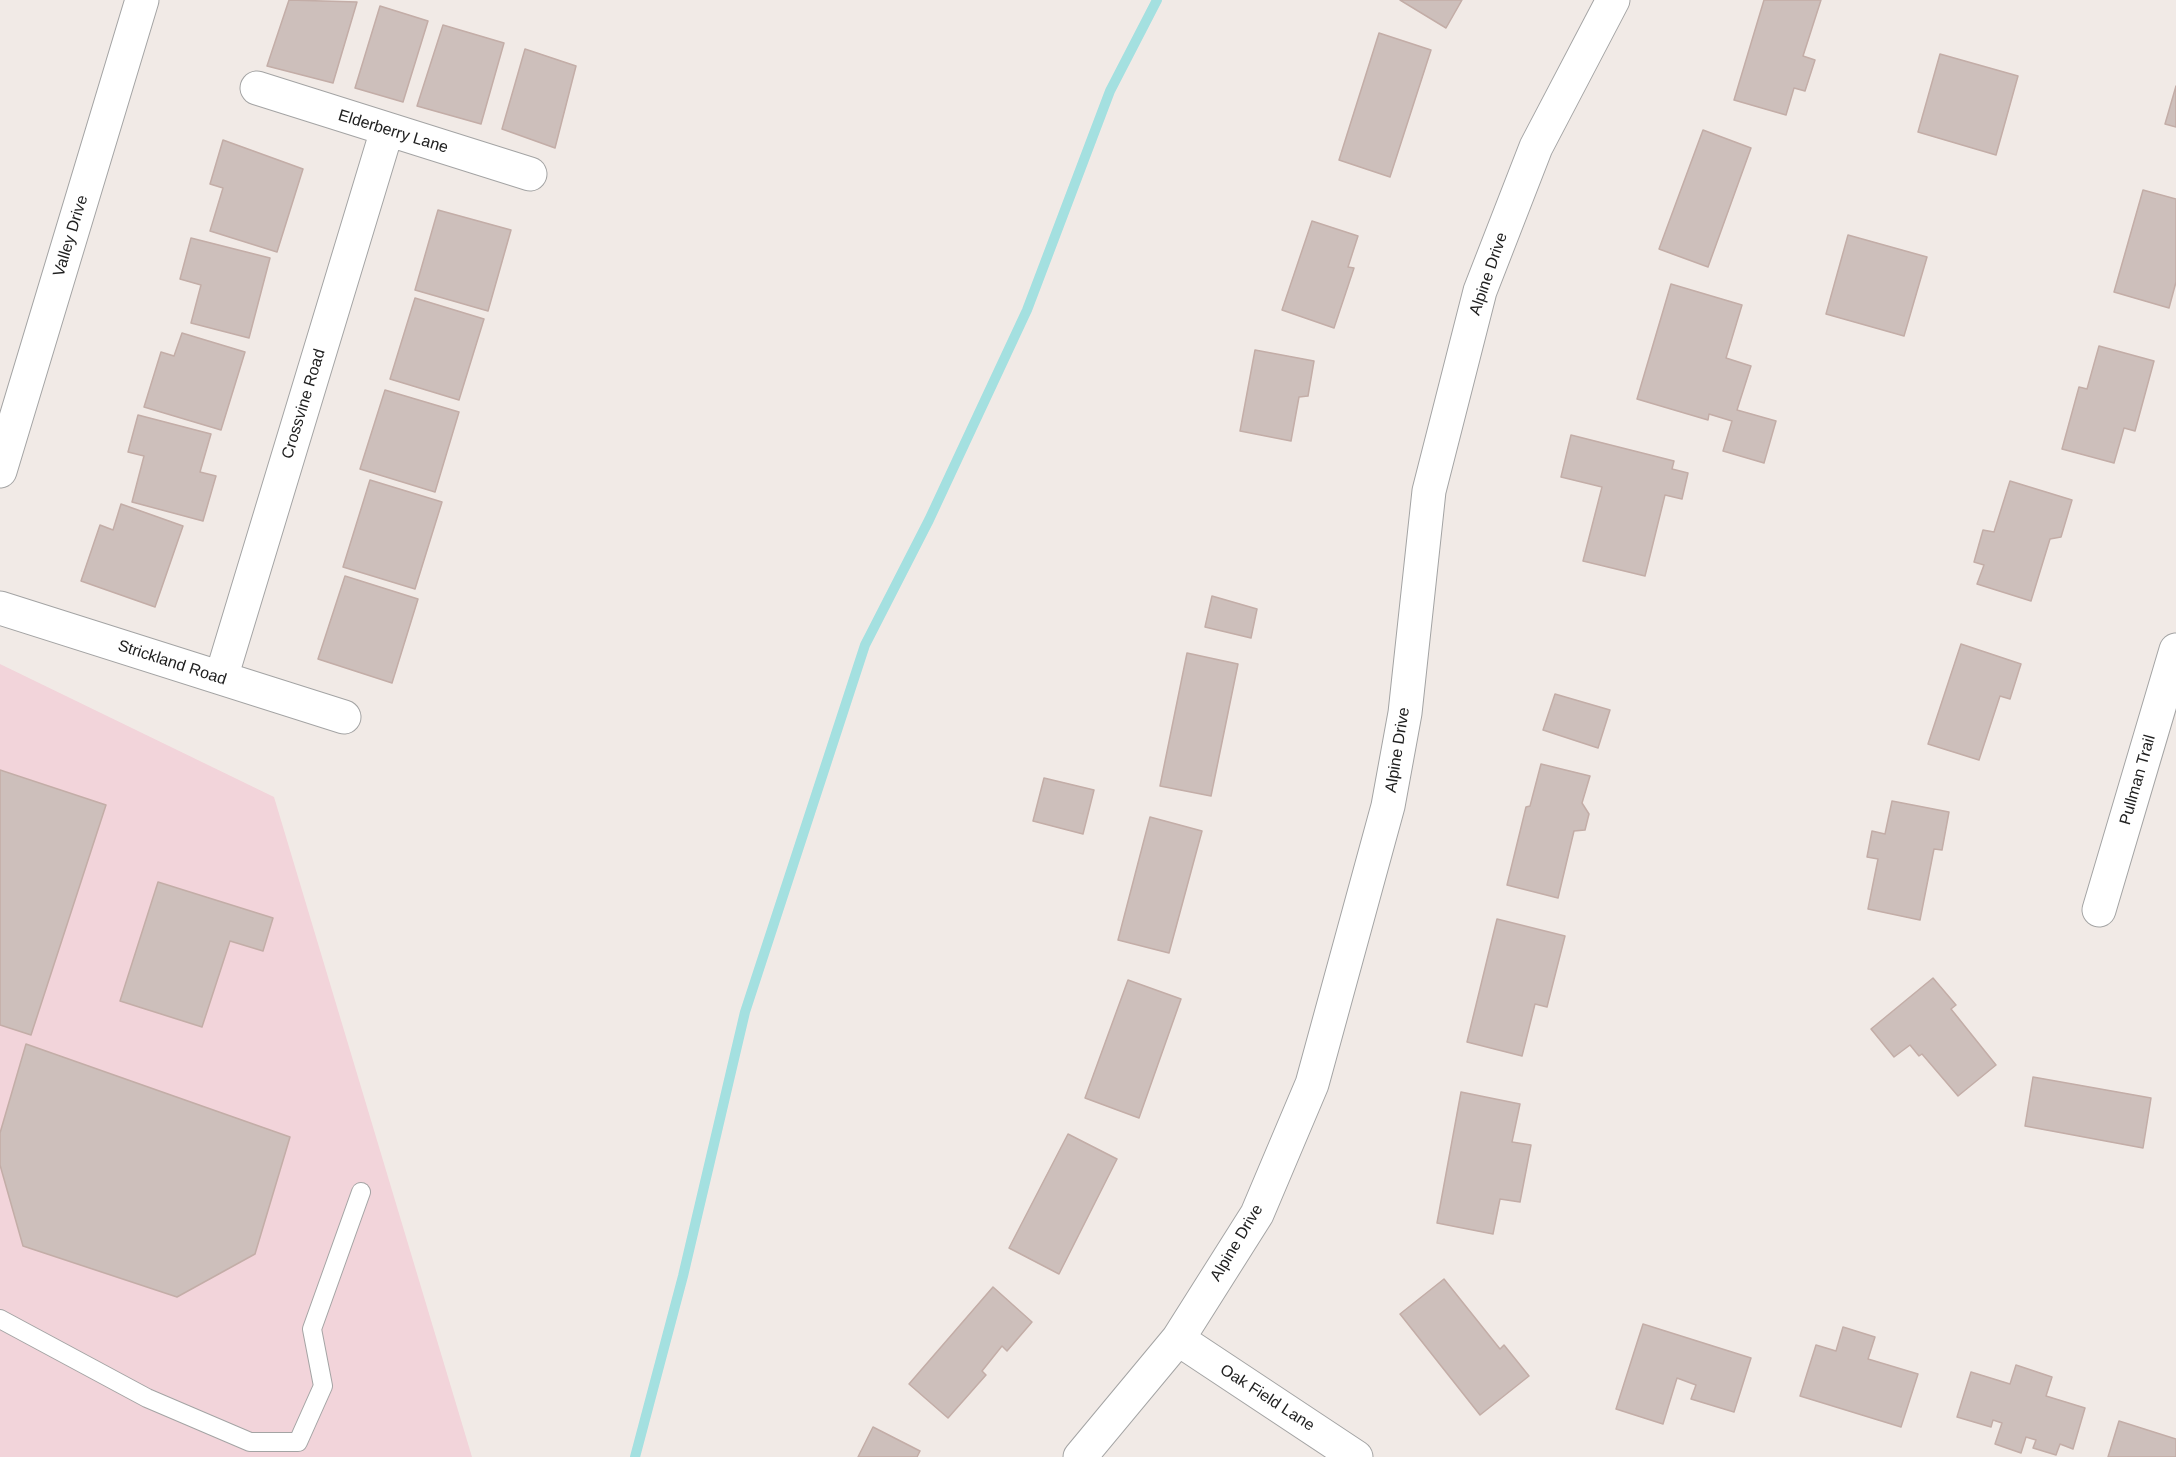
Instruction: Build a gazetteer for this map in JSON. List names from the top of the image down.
{
  "streets": {
    "street": [
      "Elderberry Lane",
      "Valley Drive",
      "Alpine Drive",
      "Crossvine Road",
      "Strickland Road",
      "Pullman Trail",
      "Oak Field Lane"
    ]
  },
  "crossings": [
    ["Elderberry Lane", "Crossvine Road"],
    ["Alpine Drive", "Oak Field Lane"],
    ["Crossvine Road", "Strickland Road"]
  ]
}
